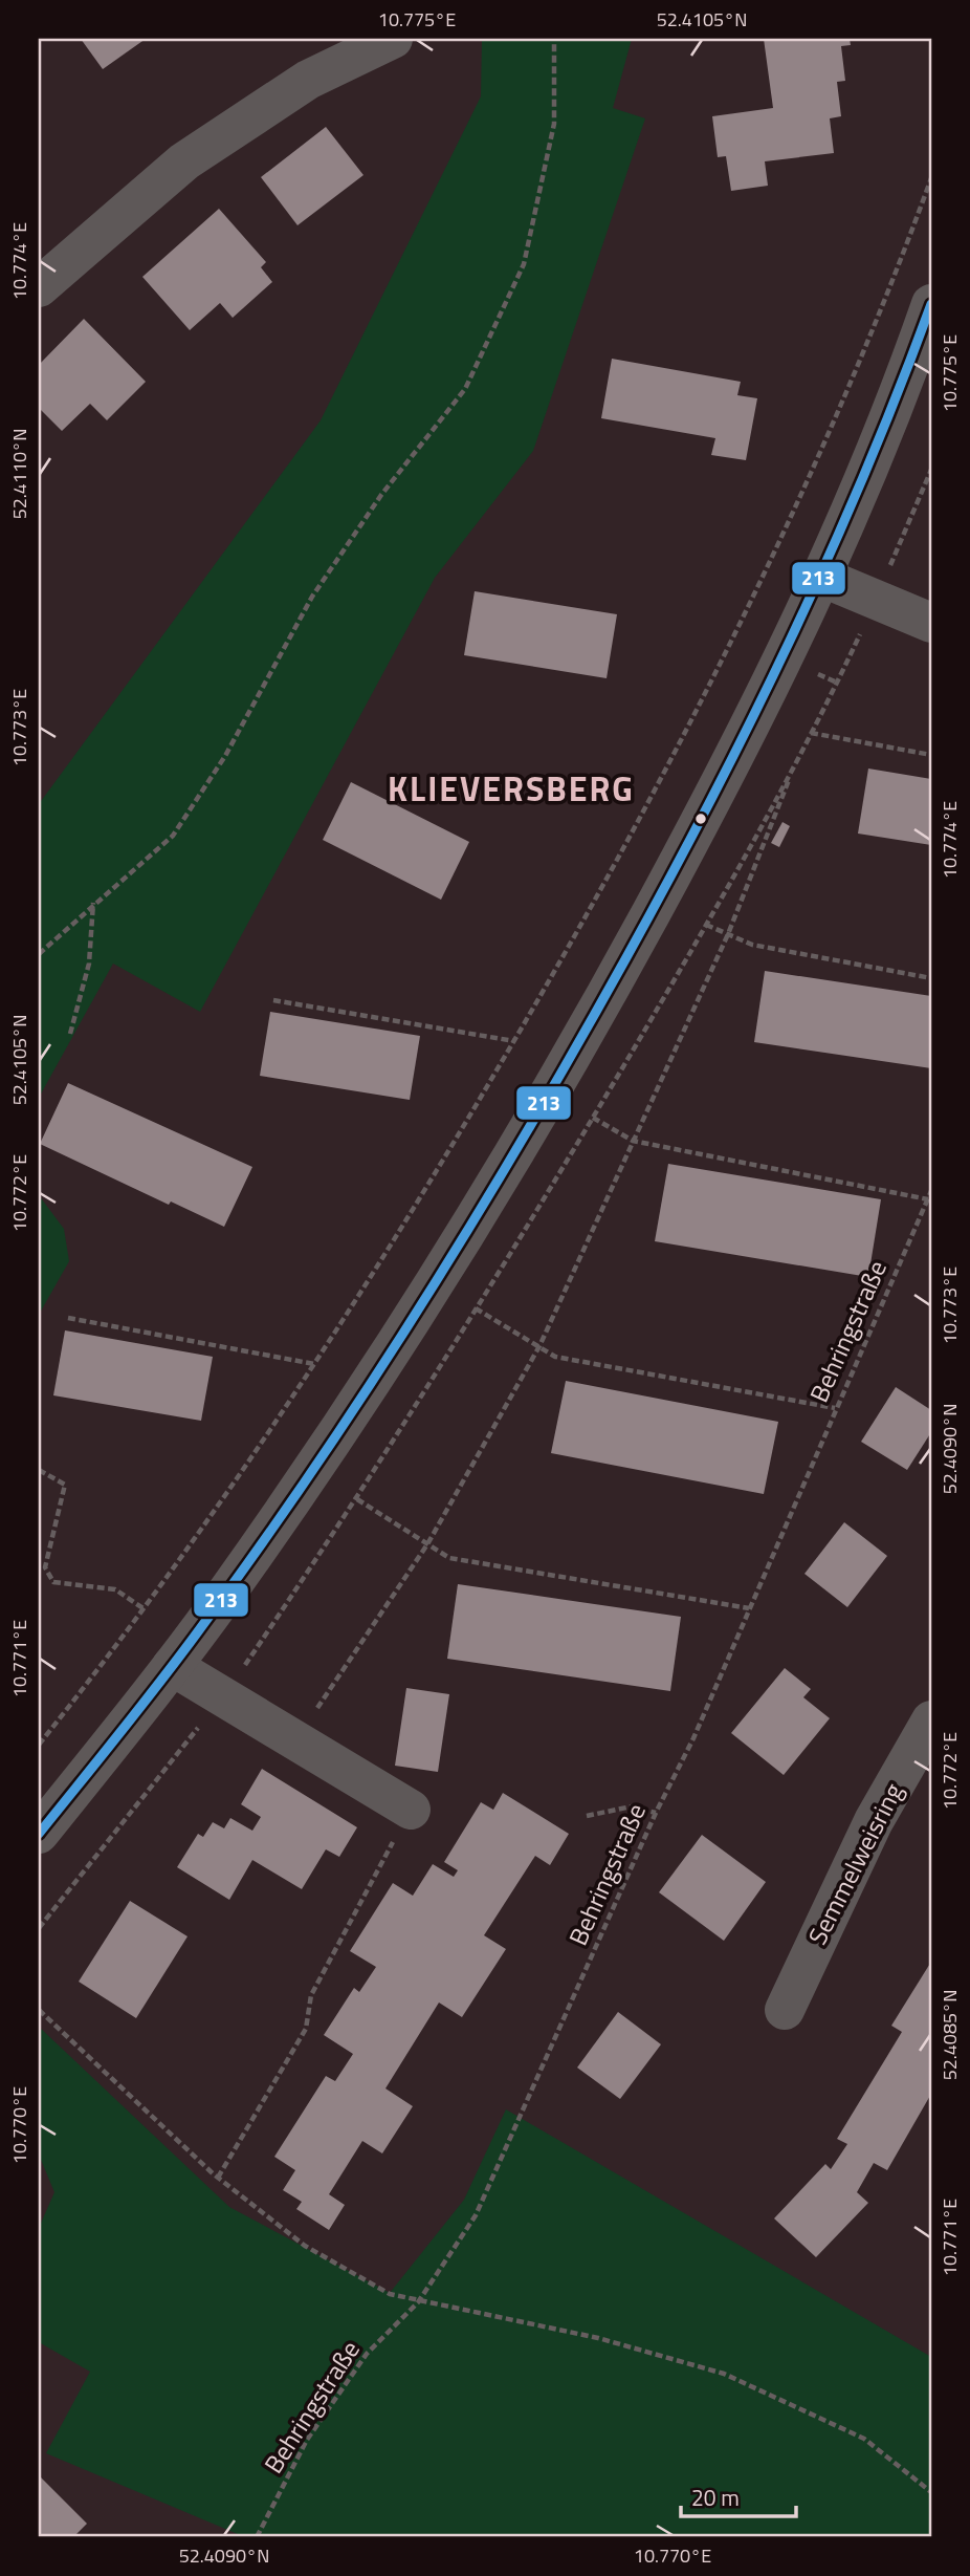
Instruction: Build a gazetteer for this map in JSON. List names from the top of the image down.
{
  "streets": {
    "street": ["Semmelweisring"],
    "path": ["Behringstraße"]
  },
  "districts": ["KLIEVERSBERG"],
  "lines": ["transit line 213"],
  "scale_bar": "20 m",
  "coordinates": [
    "10.775°E",
    "52.4105°N",
    "10.774°E",
    "52.4110°N",
    "10.773°E",
    "10.772°E",
    "52.4090°N",
    "10.771°E",
    "52.4085°N",
    "10.770°E"
  ]
}
